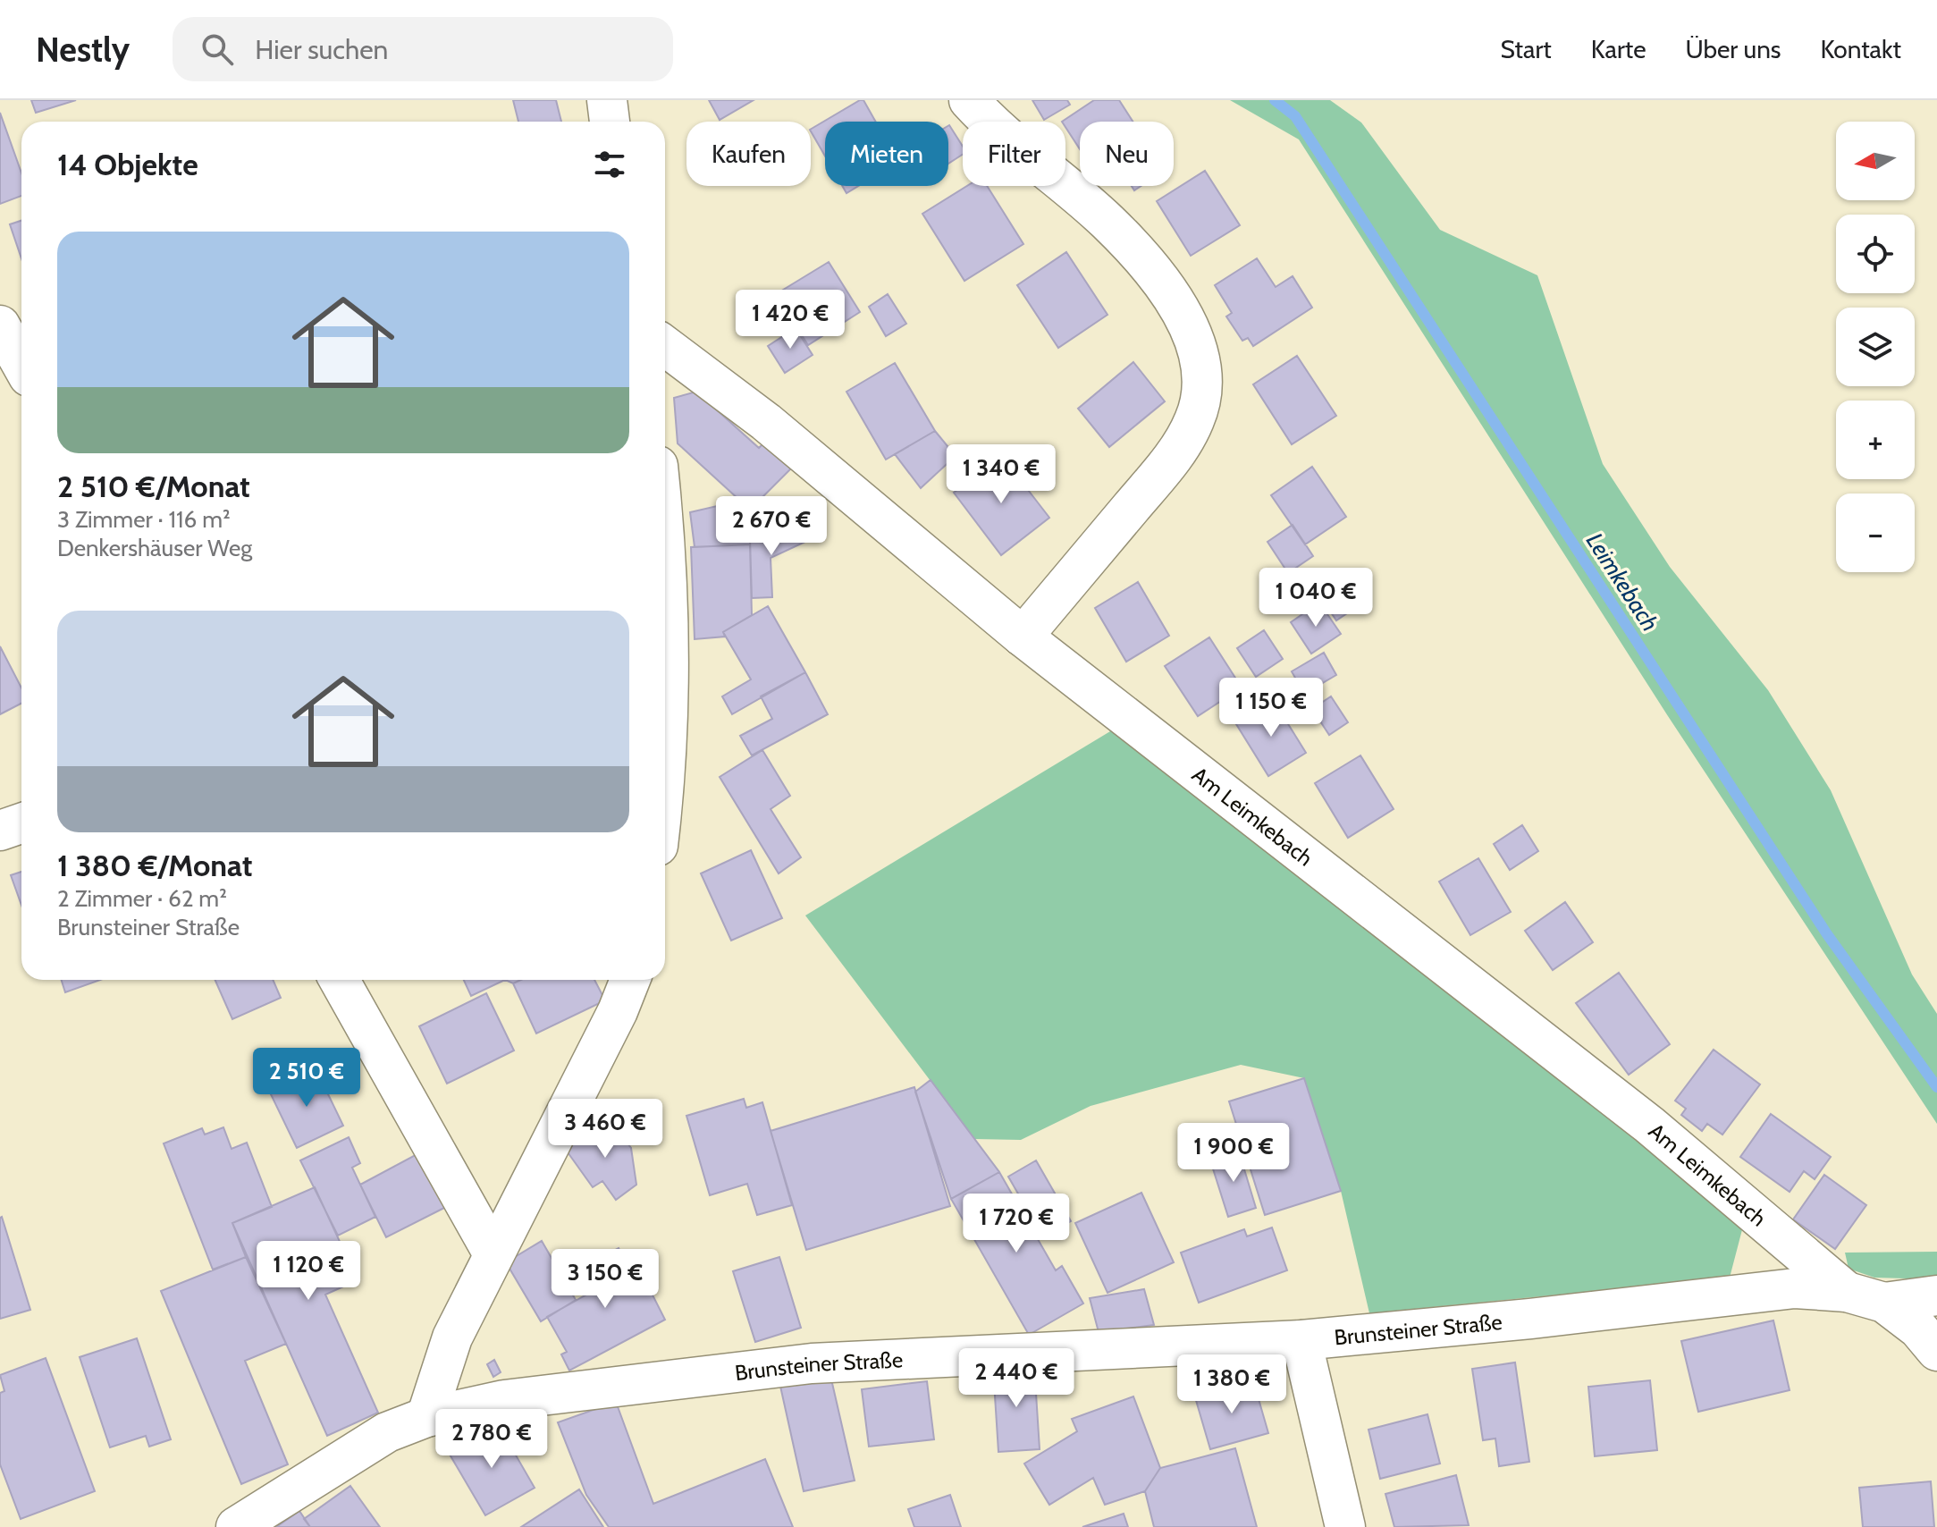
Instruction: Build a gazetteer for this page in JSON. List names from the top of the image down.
{
  "streets": {
    "street": ["Am Leimkebach", "Brunsteiner Straße"]
  },
  "crossings": [
    ["Am Leimkebach", "Brunsteiner Straße"]
  ],
  "water": ["Leimkebach"],
  "north": "left",
  "page": {
    "header": "Nestly",
    "search": "Hier suchen",
    "nav": [
      "Start",
      "Karte",
      "Über uns",
      "Kontakt"
    ],
    "map_buttons": ["+", "−"],
    "chip": [
      "Kaufen",
      "Mieten",
      "Filter",
      "Neu"
    ],
    "heading": "14 Objekte",
    "list": [
      {
        "name": "2 510 €/Monat",
        "note": "3 Zimmer · 116 m² · Denkershäuser Weg"
      },
      {
        "name": "1 380 €/Monat",
        "note": "2 Zimmer · 62 m² · Brunsteiner Straße"
      }
    ],
    "price": [
      "1 420 €",
      "1 340 €",
      "2 670 €",
      "1 040 €",
      "1 150 €",
      "2 510 €",
      "3 460 €",
      "1 900 €",
      "1 720 €",
      "1 120 €",
      "3 150 €",
      "2 440 €",
      "1 380 €",
      "2 780 €"
    ]
  }
}
